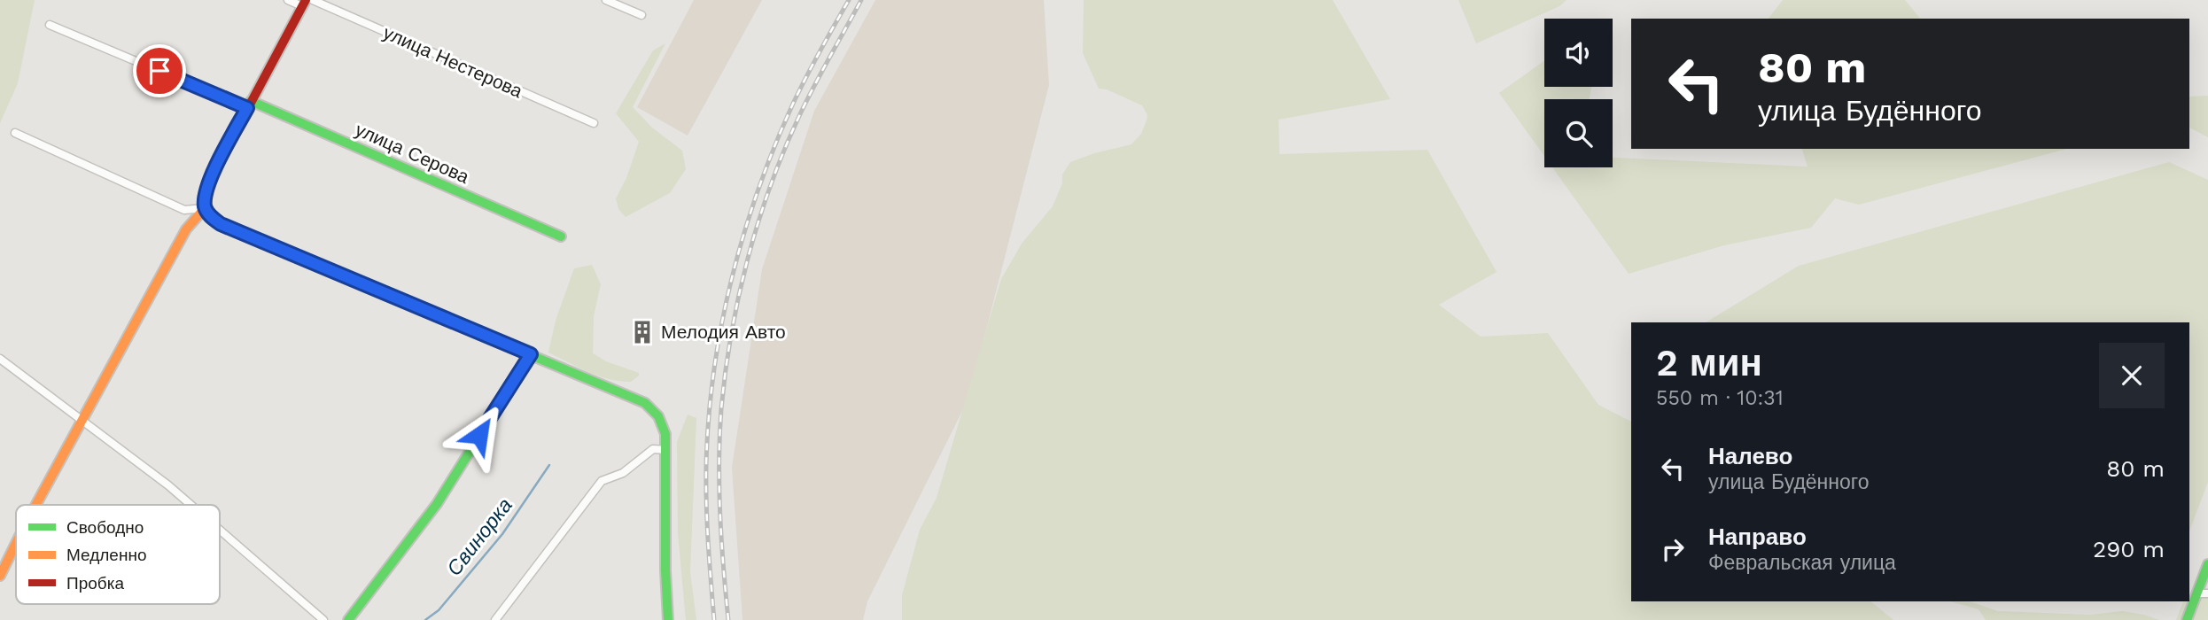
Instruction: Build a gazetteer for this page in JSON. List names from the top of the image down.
{
  "streets": {
    "street": ["улица Нестерова", "улица Серова"]
  },
  "water": ["Свинорка"],
  "places": {
    "building": ["Мелодия Авто"]
  },
  "legend": ["Свободно", "Медленно", "Пробка"],
  "page": {
    "turn": ["80 m", "улица Будённого"],
    "heading": ["2 мин", "550 m · 10:31"],
    "list": [
      {
        "name": "Налево",
        "note": "улица Будённого",
        "value": "80 m"
      },
      {
        "name": "Направо",
        "note": "Февральская улица",
        "value": "290 m"
      }
    ]
  }
}
